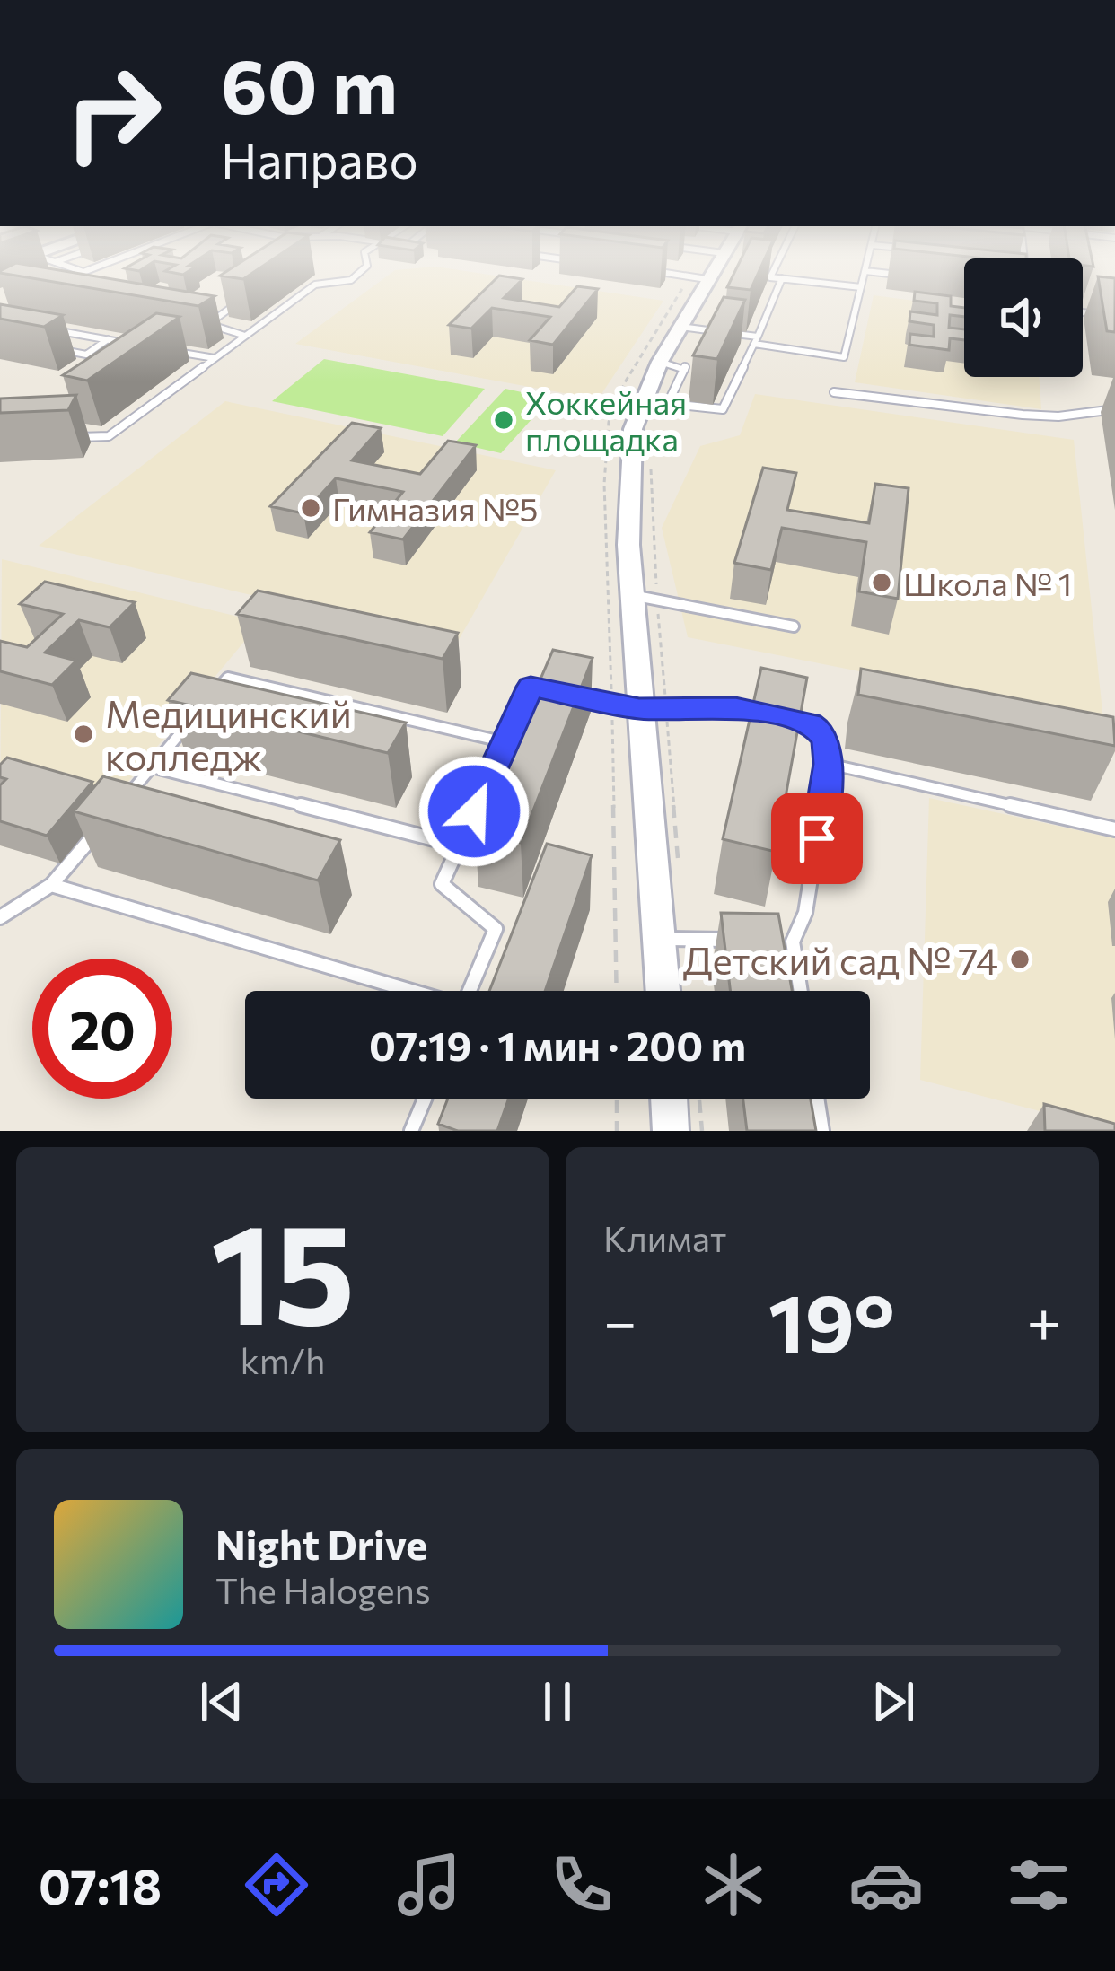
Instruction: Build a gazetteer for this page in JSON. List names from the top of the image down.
{
  "places": [
    "Хоккейная площадка",
    "Гимназия №5",
    "Школа № 1",
    "Медицинский колледж",
    "Детский сад № 74"
  ],
  "page": {
    "turn": ["60 m", "Направо"],
    "limit": "20",
    "trip": "07:19 · 1 мин · 200 m",
    "tile": [
      ["15", "km/h"],
      "Климат"
    ],
    "heat": ["−", "19°", "+"],
    "song": ["Night Drive", "The Halogens"],
    "tabs": "07:18"
  }
}
